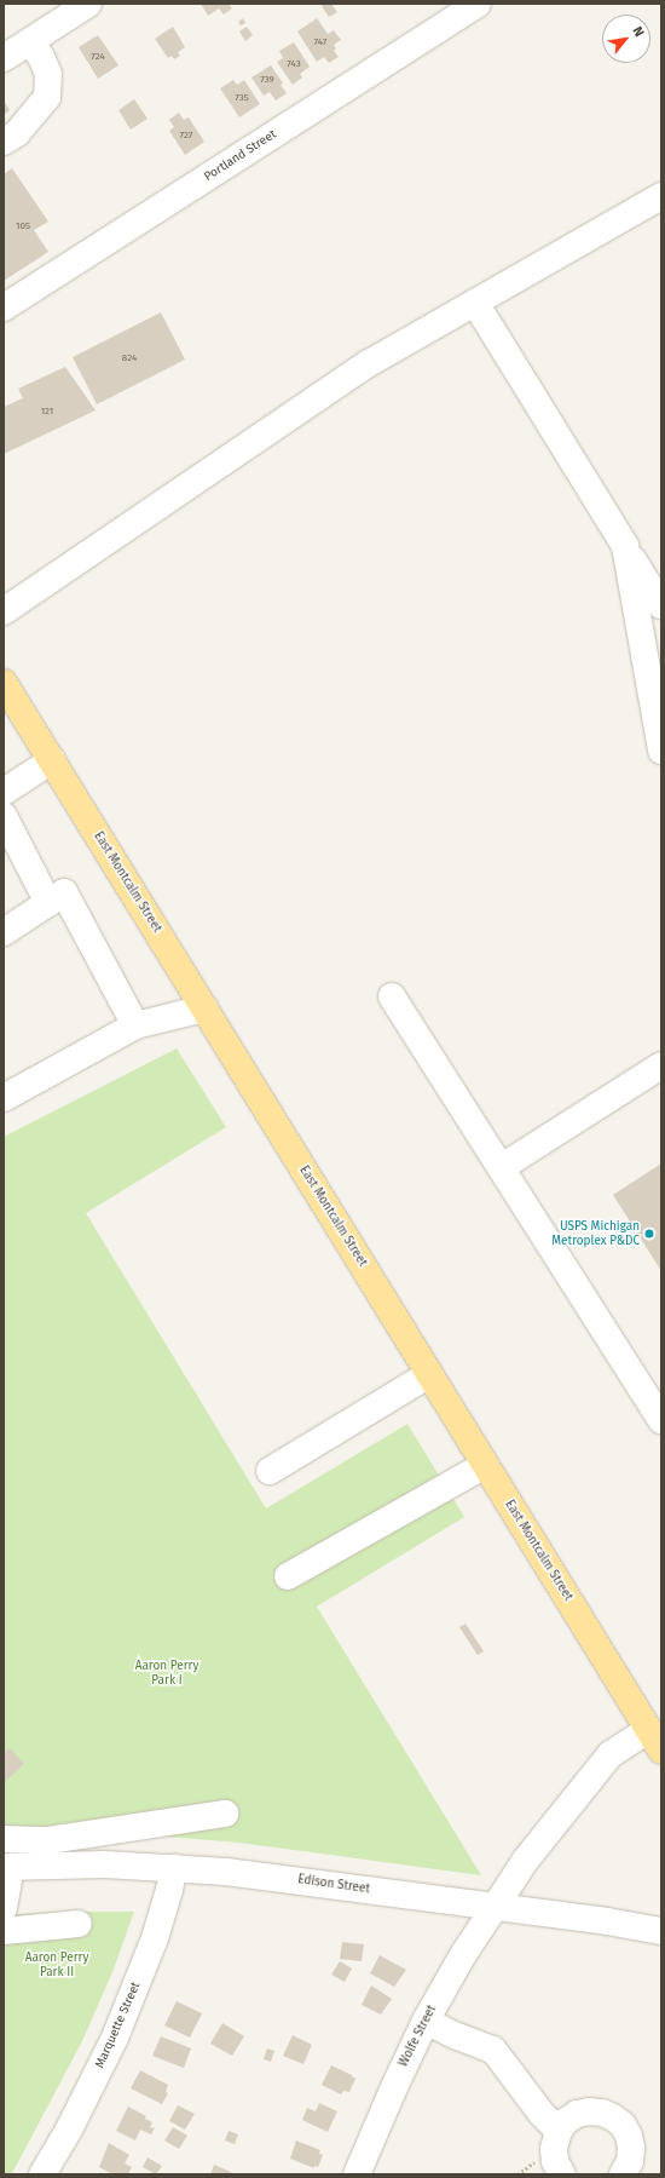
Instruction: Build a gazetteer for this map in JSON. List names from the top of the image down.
{
  "streets": {
    "main road": ["East Montcalm Street"],
    "street": [
      "Portland Street",
      "Edison Street",
      "Marquette Street",
      "Wolfe Street"
    ]
  },
  "crossings": [
    ["East Montcalm Street", "Wolfe Street"],
    ["Edison Street", "Marquette Street"],
    ["Edison Street", "Wolfe Street"]
  ],
  "parks": ["Aaron Perry Park I", "Aaron Perry Park II"],
  "places": ["USPS Michigan Metroplex P&DC"],
  "house_numbers": [
    "747",
    "724",
    "743",
    "739",
    "735",
    "727",
    "105",
    "824",
    "121"
  ],
  "north": "top right"
}
